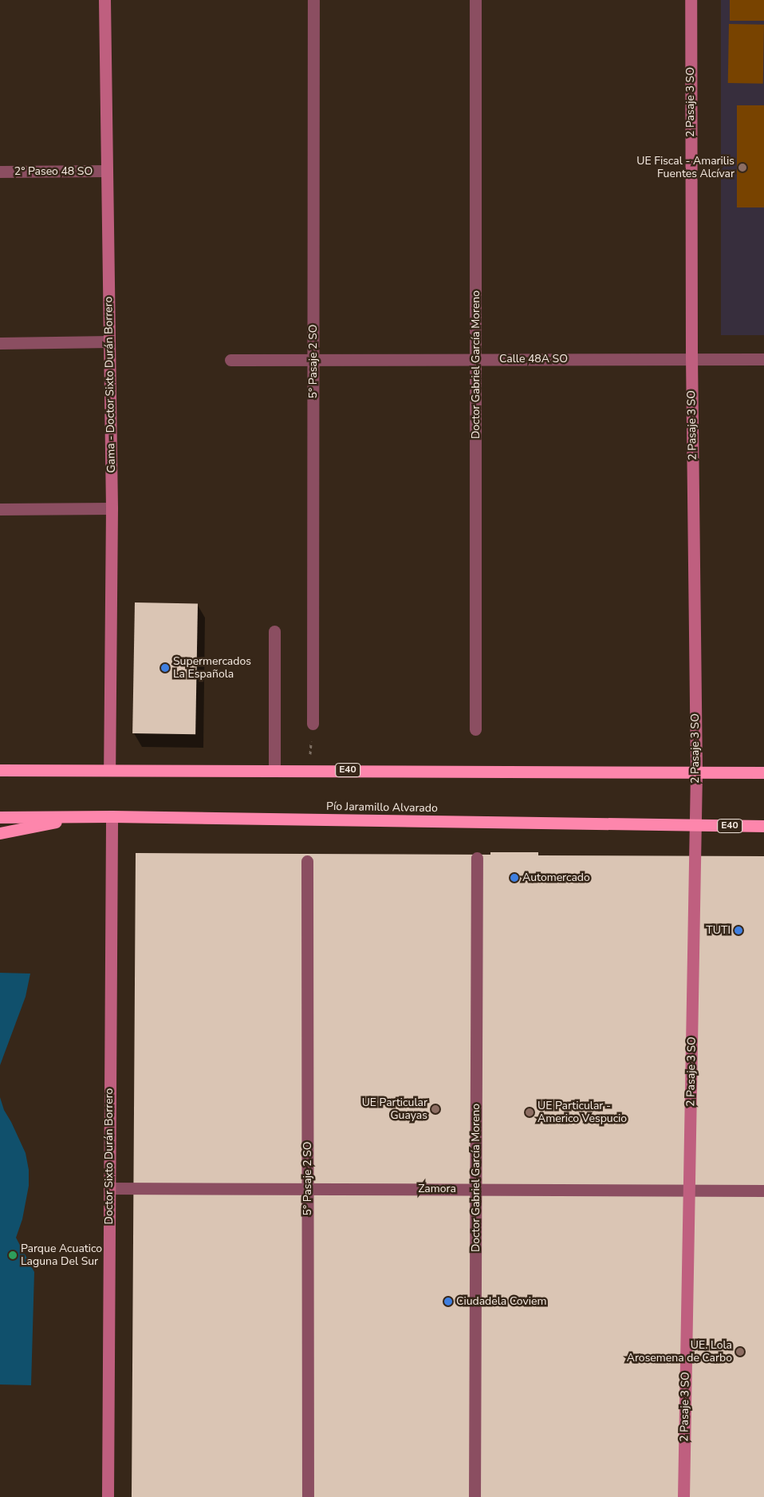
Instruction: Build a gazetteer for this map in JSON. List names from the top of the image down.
{
  "streets": {
    "highway": ["E40", "Pío Jaramillo Alvarado"],
    "street": [
      "2 Pasaje 3 SO",
      "2° Paseo 48 SO",
      "Calle 48A SO",
      "5° Pasaje 2 SO",
      "Doctor Gabriel García Moreno",
      "Gama - Doctor Sixto Durán Borrero",
      "Doctor Sixto Durán Borrero",
      "Zamora"
    ]
  },
  "crossings": [
    ["2 Pasaje 3 SO", "Calle 48A SO"],
    ["2 Pasaje 3 SO", "E40"],
    ["2 Pasaje 3 SO", "Pío Jaramillo Alvarado"],
    ["2 Pasaje 3 SO", "Zamora"],
    ["2° Paseo 48 SO", "Gama - Doctor Sixto Durán Borrero"],
    ["Calle 48A SO", "5° Pasaje 2 SO"],
    ["Calle 48A SO", "Doctor Gabriel García Moreno"],
    ["5° Pasaje 2 SO", "Zamora"],
    ["Doctor Gabriel García Moreno", "Zamora"],
    ["Gama - Doctor Sixto Durán Borrero", "E40"],
    ["Pío Jaramillo Alvarado", "Doctor Sixto Durán Borrero"],
    ["Doctor Sixto Durán Borrero", "Zamora"]
  ],
  "places": [
    "UE Fiscal - Amarilis Fuentes Alcívar",
    "Supermercados La Española",
    "Automercado",
    "TUTI",
    "UE Particular Guayas",
    "UE Particular - Americo Vespucio",
    "Parque Acuatico Laguna Del Sur",
    "Ciudadela Coviem",
    "UE. Lola Arosemena de Carbo"
  ]
}
